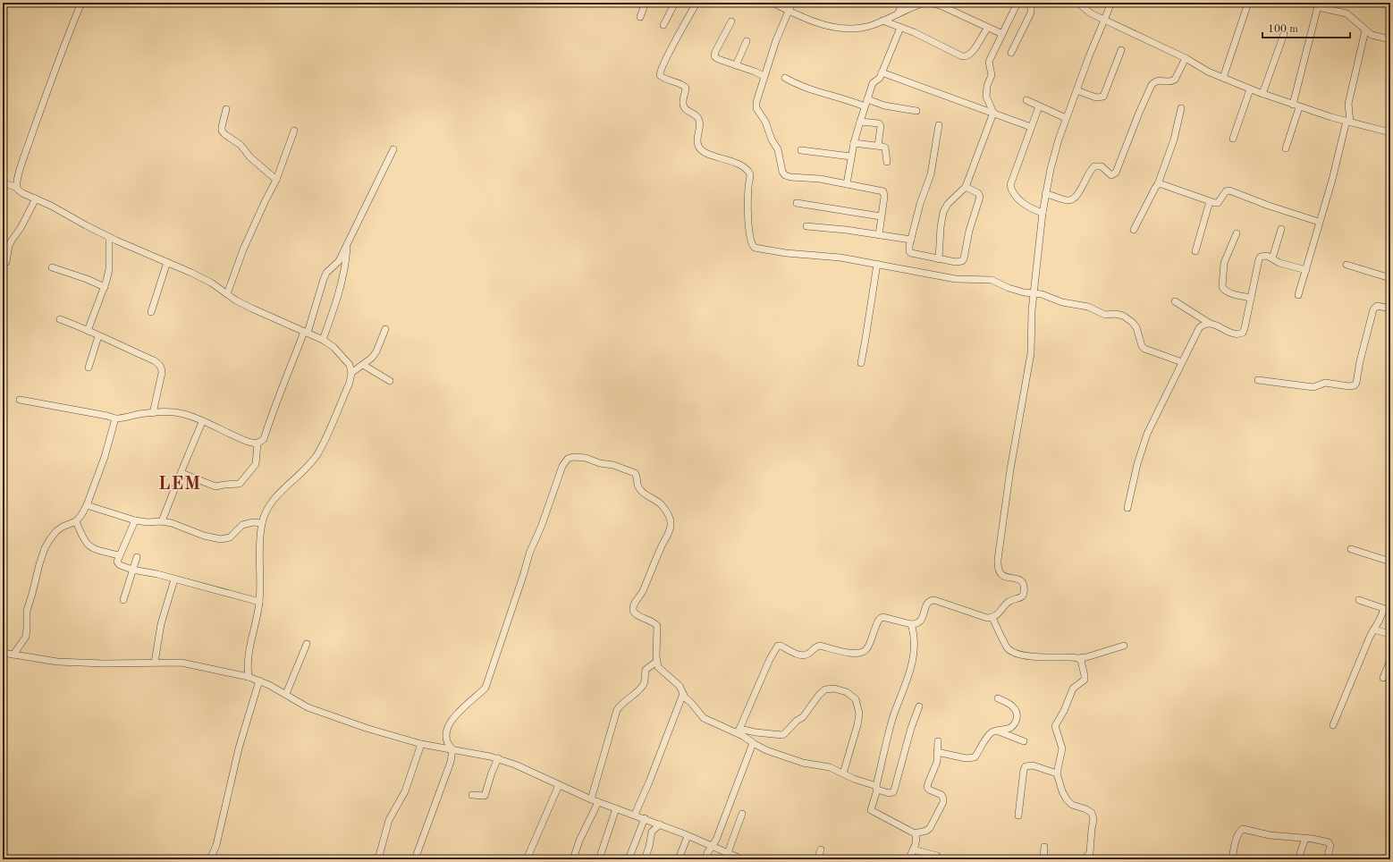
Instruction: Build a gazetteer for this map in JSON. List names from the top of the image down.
{
  "districts": ["LEM"],
  "scale_bar": "100 m"
}
